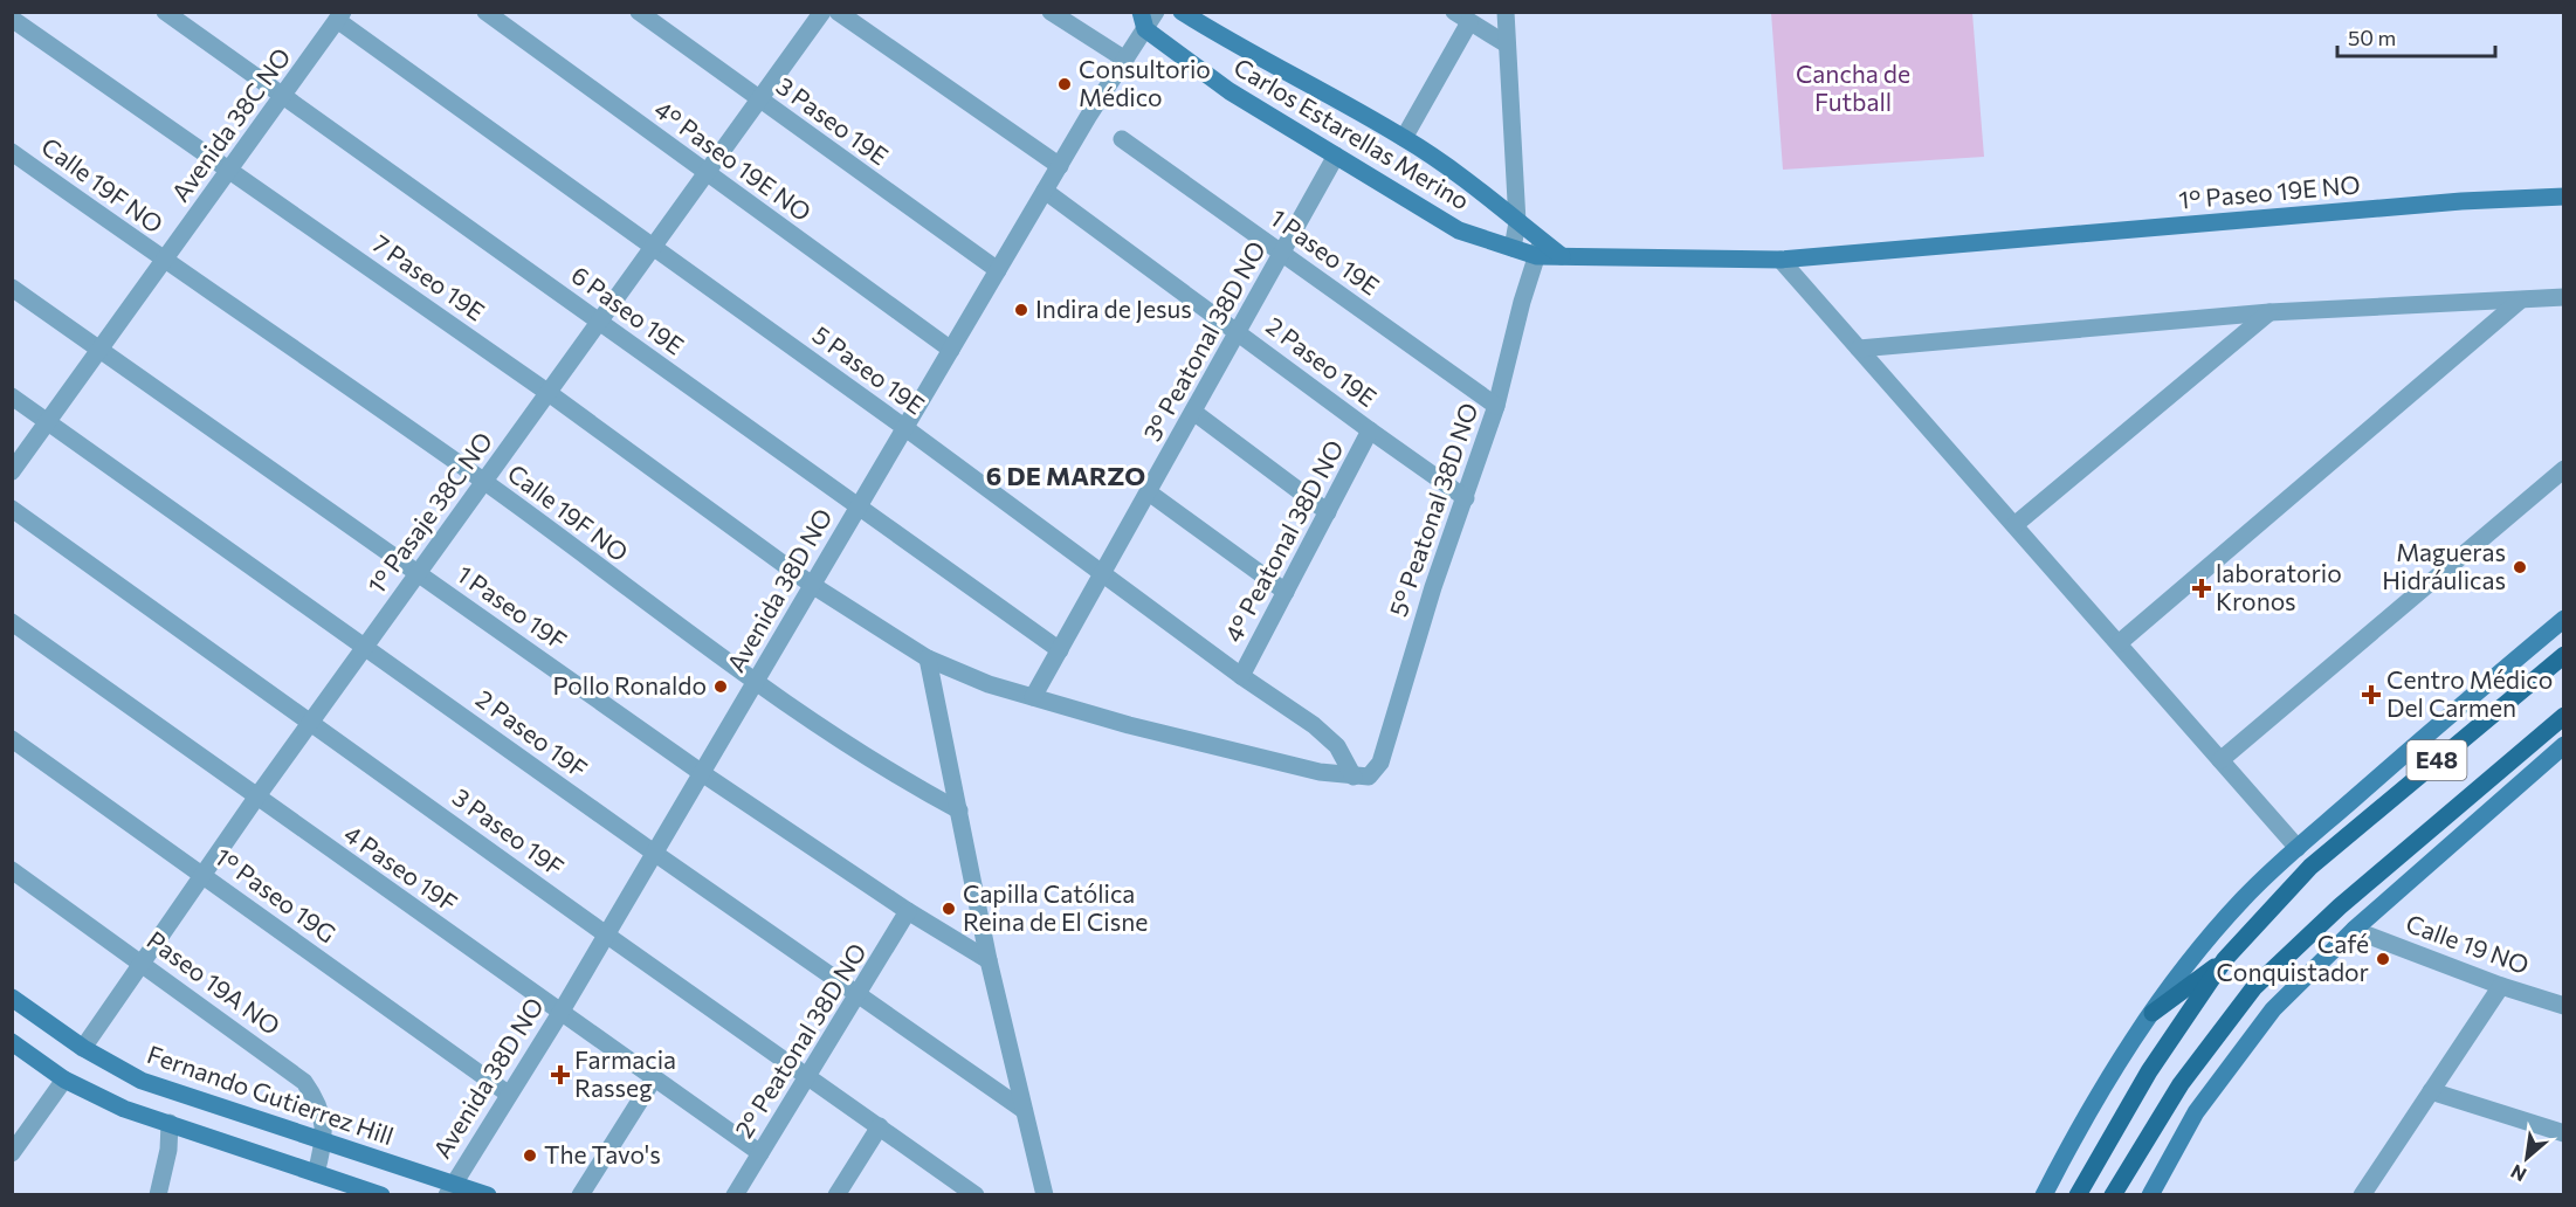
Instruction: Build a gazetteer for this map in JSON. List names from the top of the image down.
{
  "streets": {
    "main road": ["E48"],
    "street": [
      "3 Paseo 19E",
      "Avenida 38C NO",
      "Carlos Estarellas Merino",
      "4° Paseo 19E NO",
      "Calle 19F NO",
      "1° Paseo 19E NO",
      "1 Paseo 19E",
      "7 Paseo 19E",
      "6 Paseo 19E",
      "3° Peatonal 38D NO",
      "2 Paseo 19E",
      "5 Paseo 19E",
      "5° Peatonal 38D NO",
      "1° Pasaje 38C NO",
      "4° Peatonal 38D NO",
      "Avenida 38D NO",
      "1 Paseo 19F",
      "2 Paseo 19F",
      "3 Paseo 19F",
      "4 Paseo 19F",
      "1° Paseo 19G",
      "Calle 19 NO",
      "Paseo 19A NO",
      "2° Peatonal 38D NO",
      "Fernando Gutierrez Hill"
    ]
  },
  "crossings": [
    ["3 Paseo 19E", "1° Pasaje 38C NO"],
    ["3 Paseo 19E", "Avenida 38D NO"],
    ["Avenida 38C NO", "Calle 19F NO"],
    ["Avenida 38C NO", "7 Paseo 19E"],
    ["Avenida 38C NO", "6 Paseo 19E"],
    ["Avenida 38C NO", "5 Paseo 19E"],
    ["Avenida 38C NO", "1 Paseo 19F"],
    ["Avenida 38C NO", "2 Paseo 19F"],
    ["Carlos Estarellas Merino", "1° Paseo 19E NO"],
    ["Carlos Estarellas Merino", "3° Peatonal 38D NO"],
    ["Carlos Estarellas Merino", "5° Peatonal 38D NO"],
    ["Carlos Estarellas Merino", "Avenida 38D NO"],
    ["4° Paseo 19E NO", "1° Pasaje 38C NO"],
    ["4° Paseo 19E NO", "Avenida 38D NO"],
    ["Calle 19F NO", "1° Pasaje 38C NO"],
    ["Calle 19F NO", "Avenida 38D NO"],
    ["1 Paseo 19E", "3° Peatonal 38D NO"],
    ["1 Paseo 19E", "5° Peatonal 38D NO"],
    ["7 Paseo 19E", "3° Peatonal 38D NO"],
    ["7 Paseo 19E", "5 Paseo 19E"],
    ["7 Paseo 19E", "5° Peatonal 38D NO"],
    ["7 Paseo 19E", "1° Pasaje 38C NO"],
    ["7 Paseo 19E", "Avenida 38D NO"],
    ["6 Paseo 19E", "3° Peatonal 38D NO"],
    ["6 Paseo 19E", "1° Pasaje 38C NO"],
    ["6 Paseo 19E", "Avenida 38D NO"],
    ["3° Peatonal 38D NO", "2 Paseo 19E"],
    ["3° Peatonal 38D NO", "5 Paseo 19E"],
    ["2 Paseo 19E", "5° Peatonal 38D NO"],
    ["2 Paseo 19E", "4° Peatonal 38D NO"],
    ["2 Paseo 19E", "Avenida 38D NO"],
    ["5 Paseo 19E", "5° Peatonal 38D NO"],
    ["5 Paseo 19E", "1° Pasaje 38C NO"],
    ["5 Paseo 19E", "4° Peatonal 38D NO"],
    ["5 Paseo 19E", "Avenida 38D NO"],
    ["1° Pasaje 38C NO", "1 Paseo 19F"],
    ["1° Pasaje 38C NO", "2 Paseo 19F"],
    ["1° Pasaje 38C NO", "3 Paseo 19F"],
    ["1° Pasaje 38C NO", "4 Paseo 19F"],
    ["1° Pasaje 38C NO", "1° Paseo 19G"],
    ["1° Pasaje 38C NO", "Paseo 19A NO"],
    ["1° Pasaje 38C NO", "Fernando Gutierrez Hill"],
    ["Avenida 38D NO", "1 Paseo 19F"],
    ["Avenida 38D NO", "2 Paseo 19F"],
    ["Avenida 38D NO", "3 Paseo 19F"],
    ["Avenida 38D NO", "4 Paseo 19F"],
    ["Avenida 38D NO", "1° Paseo 19G"],
    ["Avenida 38D NO", "Fernando Gutierrez Hill"],
    ["1 Paseo 19F", "2° Peatonal 38D NO"],
    ["2 Paseo 19F", "2° Peatonal 38D NO"],
    ["3 Paseo 19F", "2° Peatonal 38D NO"],
    ["4 Paseo 19F", "2° Peatonal 38D NO"],
    ["Paseo 19A NO", "Fernando Gutierrez Hill"]
  ],
  "districts": ["6 DE MARZO"],
  "parks": ["Cancha de Futball"],
  "places": {
    "other": [
      "Consultorio Médico",
      "Indira de Jesus",
      "Magueras Hidráulicas",
      "Pollo Ronaldo",
      "Capilla Católica Reina de El Cisne",
      "Café Conquistador",
      "The Tavo's"
    ],
    "health": ["laboratorio Kronos", "Centro Médico Del Carmen", "Farmacia Rasseg"]
  },
  "scale_bar": "50 m",
  "north": "bottom left"
}
